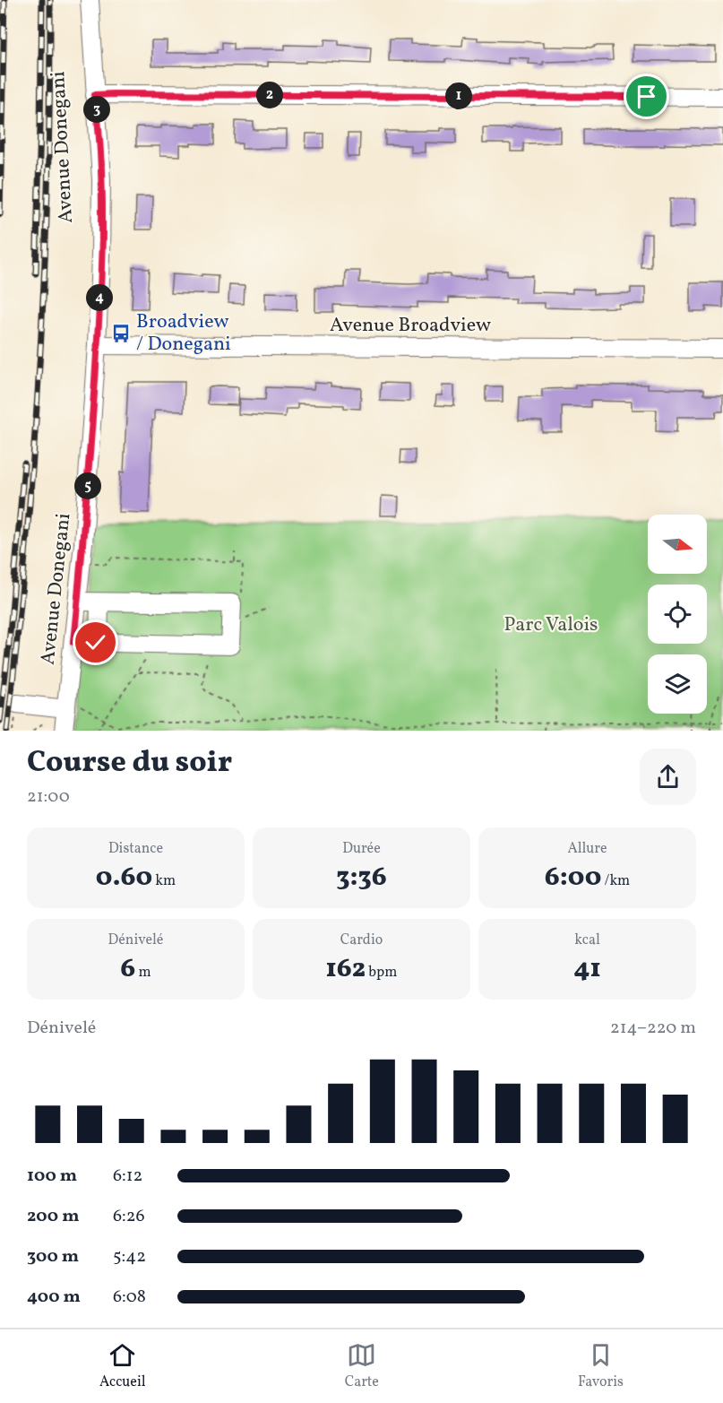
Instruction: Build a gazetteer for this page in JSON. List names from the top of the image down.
{
  "streets": {
    "street": ["Avenue Donegani", "Avenue Broadview"]
  },
  "crossings": [
    ["Avenue Donegani", "Avenue Broadview"]
  ],
  "parks": ["Parc Valois"],
  "places": {
    "bus stop": ["Broadview / Donegani"]
  },
  "north": "right",
  "page": {
    "pins": [
      "2",
      "1",
      "3",
      "4",
      "5"
    ],
    "heading": ["Course du soir", "21:00"],
    "stats": [
      ["Distance", "0.60 km"],
      ["Durée", "3:36"],
      ["Allure", "6:00 /km"],
      ["Dénivelé", "6 m"],
      ["Cardio", "162 bpm"],
      ["kcal", "41"]
    ],
    "chart": ["Dénivelé", "214–220 m"],
    "list": [
      {
        "name": "100 m",
        "note": "6:12"
      },
      {
        "name": "200 m",
        "note": "6:26"
      },
      {
        "name": "300 m",
        "note": "5:42"
      },
      {
        "name": "400 m",
        "note": "6:08"
      }
    ],
    "tabs": ["Accueil", "Carte", "Favoris"]
  }
}
